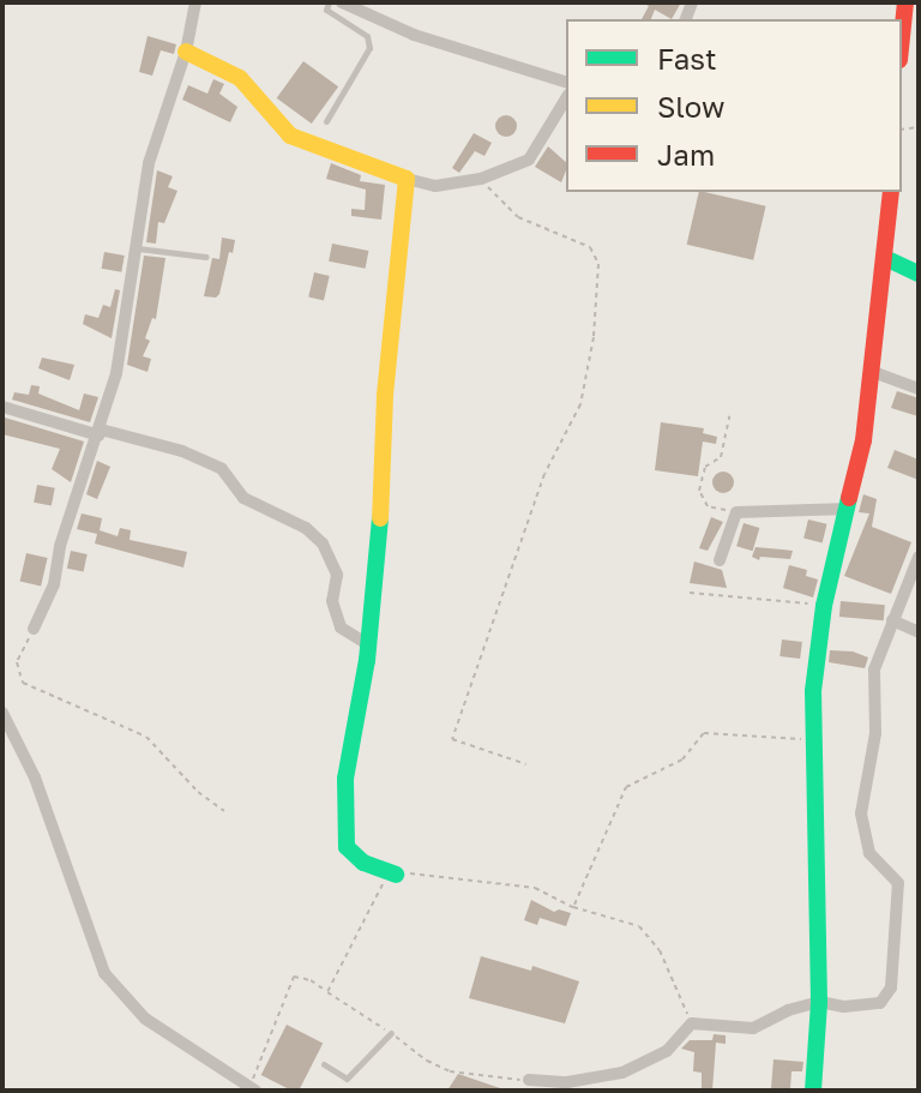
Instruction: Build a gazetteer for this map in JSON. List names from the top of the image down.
{
  "legend": ["Fast", "Slow", "Jam"]
}
